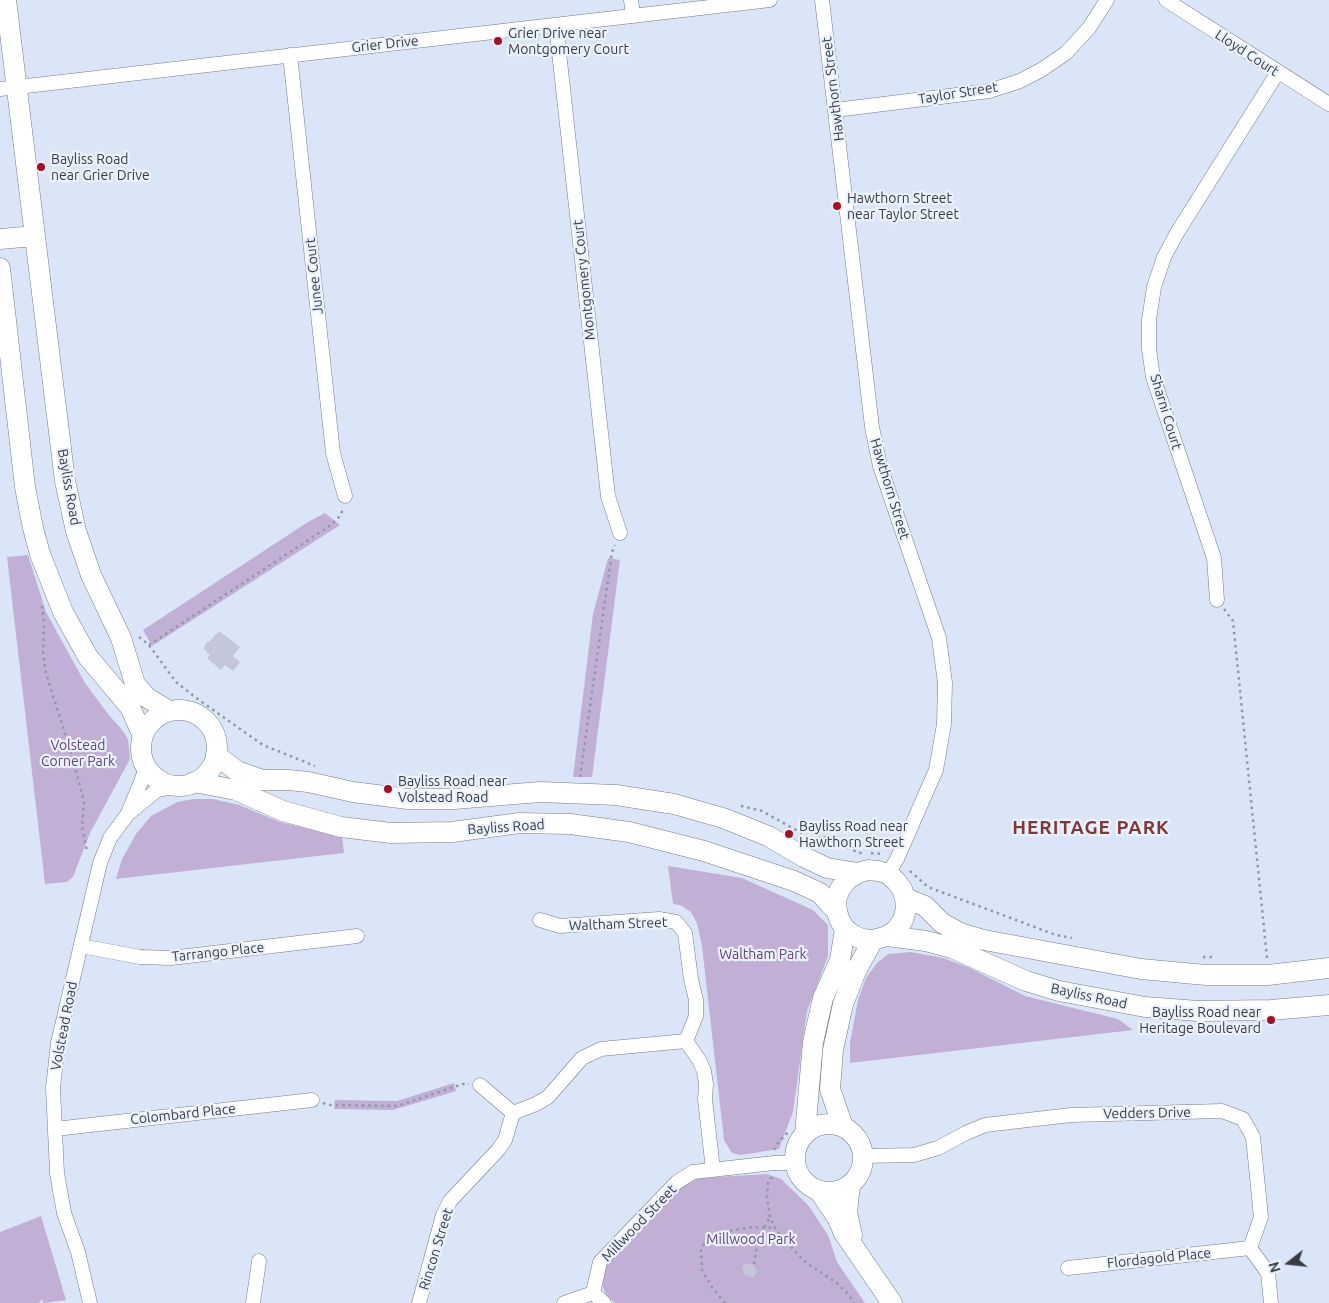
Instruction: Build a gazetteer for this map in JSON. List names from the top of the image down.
{
  "streets": {
    "street": [
      "Grier Drive",
      "Lloyd Court",
      "Hawthorn Street",
      "Taylor Street",
      "Junee Court",
      "Montgomery Court",
      "Sharni Court",
      "Bayliss Road",
      "Waltham Street",
      "Tarrango Place",
      "Volstead Road",
      "Vedders Drive",
      "Colombard Place",
      "Millwood Street",
      "Rincon Street",
      "Flordagold Place"
    ]
  },
  "crossings": [
    ["Grier Drive", "Junee Court"],
    ["Grier Drive", "Montgomery Court"],
    ["Grier Drive", "Bayliss Road"],
    ["Lloyd Court", "Sharni Court"],
    ["Hawthorn Street", "Taylor Street"],
    ["Hawthorn Street", "Bayliss Road"],
    ["Bayliss Road", "Volstead Road"],
    ["Tarrango Place", "Volstead Road"],
    ["Volstead Road", "Colombard Place"],
    ["Vedders Drive", "Millwood Street"],
    ["Vedders Drive", "Flordagold Place"]
  ],
  "districts": ["HERITAGE PARK"],
  "parks": ["Volstead Corner Park", "Waltham Park", "Millwood Park"],
  "places": [
    "Grier Drive near Montgomery Court",
    "Bayliss Road near Grier Drive",
    "Hawthorn Street near Taylor Street",
    "Bayliss Road near Volstead Road",
    "Bayliss Road near Hawthorn Street",
    "Bayliss Road near Heritage Boulevard"
  ],
  "north": "left"
}
